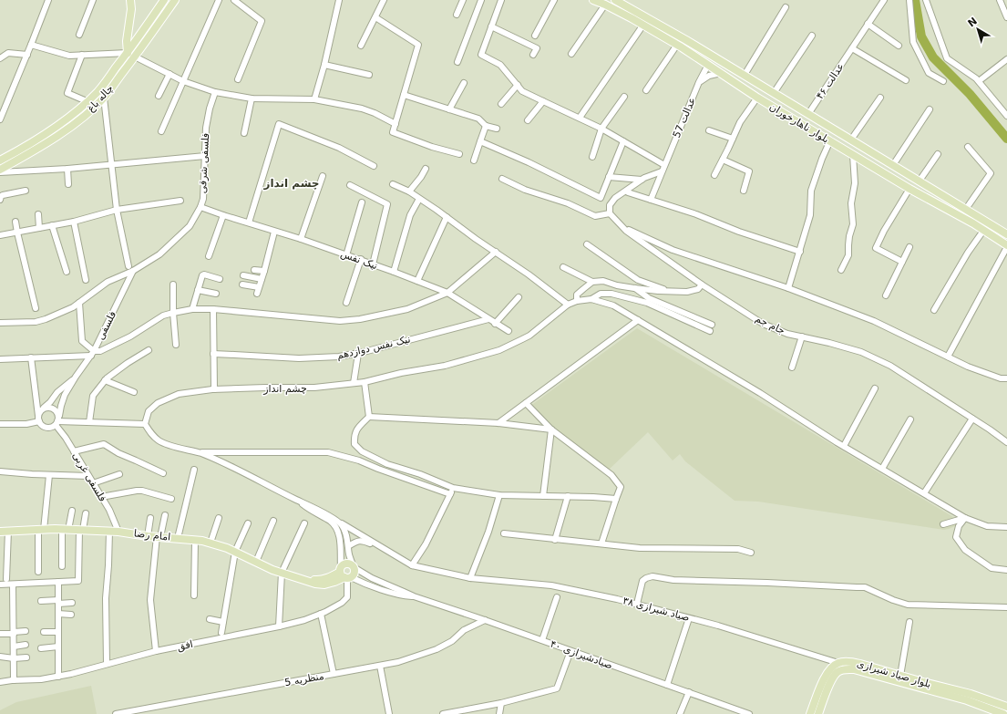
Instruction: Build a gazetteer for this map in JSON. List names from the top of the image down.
{
  "streets": {
    "main road": [
      "چاله باغ",
      "بلوار ناهارخوران",
      "امام رضا",
      "بلوار صیاد شیرازی"
    ],
    "street": [
      "۴۶ عدالت",
      "عدالت 57",
      "فلسفی شرقی",
      "نیک نفس",
      "جام جم",
      "فلسفی",
      "نیک نفس دوازدهم",
      "چشم انداز",
      "فلسفی غربی",
      "صیاد شیرازی ۳۸",
      "افق",
      "۴۰ صیادشیرازی",
      "منظریه 5"
    ]
  },
  "crossings": [
    ["۴۶ عدالت", "بلوار ناهارخوران"],
    ["عدالت 57", "بلوار ناهارخوران"],
    ["فلسفی شرقی", "نیک نفس"],
    ["فلسفی شرقی", "فلسفی"],
    ["نیک نفس", "نیک نفس دوازدهم"],
    ["فلسفی غربی", "امام رضا"],
    ["امام رضا", "افق"],
    ["امام رضا", "۴۰ صیادشیرازی"],
    ["صیاد شیرازی ۳۸", "بلوار صیاد شیرازی"],
    ["افق", "۴۰ صیادشیرازی"],
    ["۴۰ صیادشیرازی", "منظریه 5"]
  ],
  "districts": ["چشم انداز"],
  "north": "top left"
}
